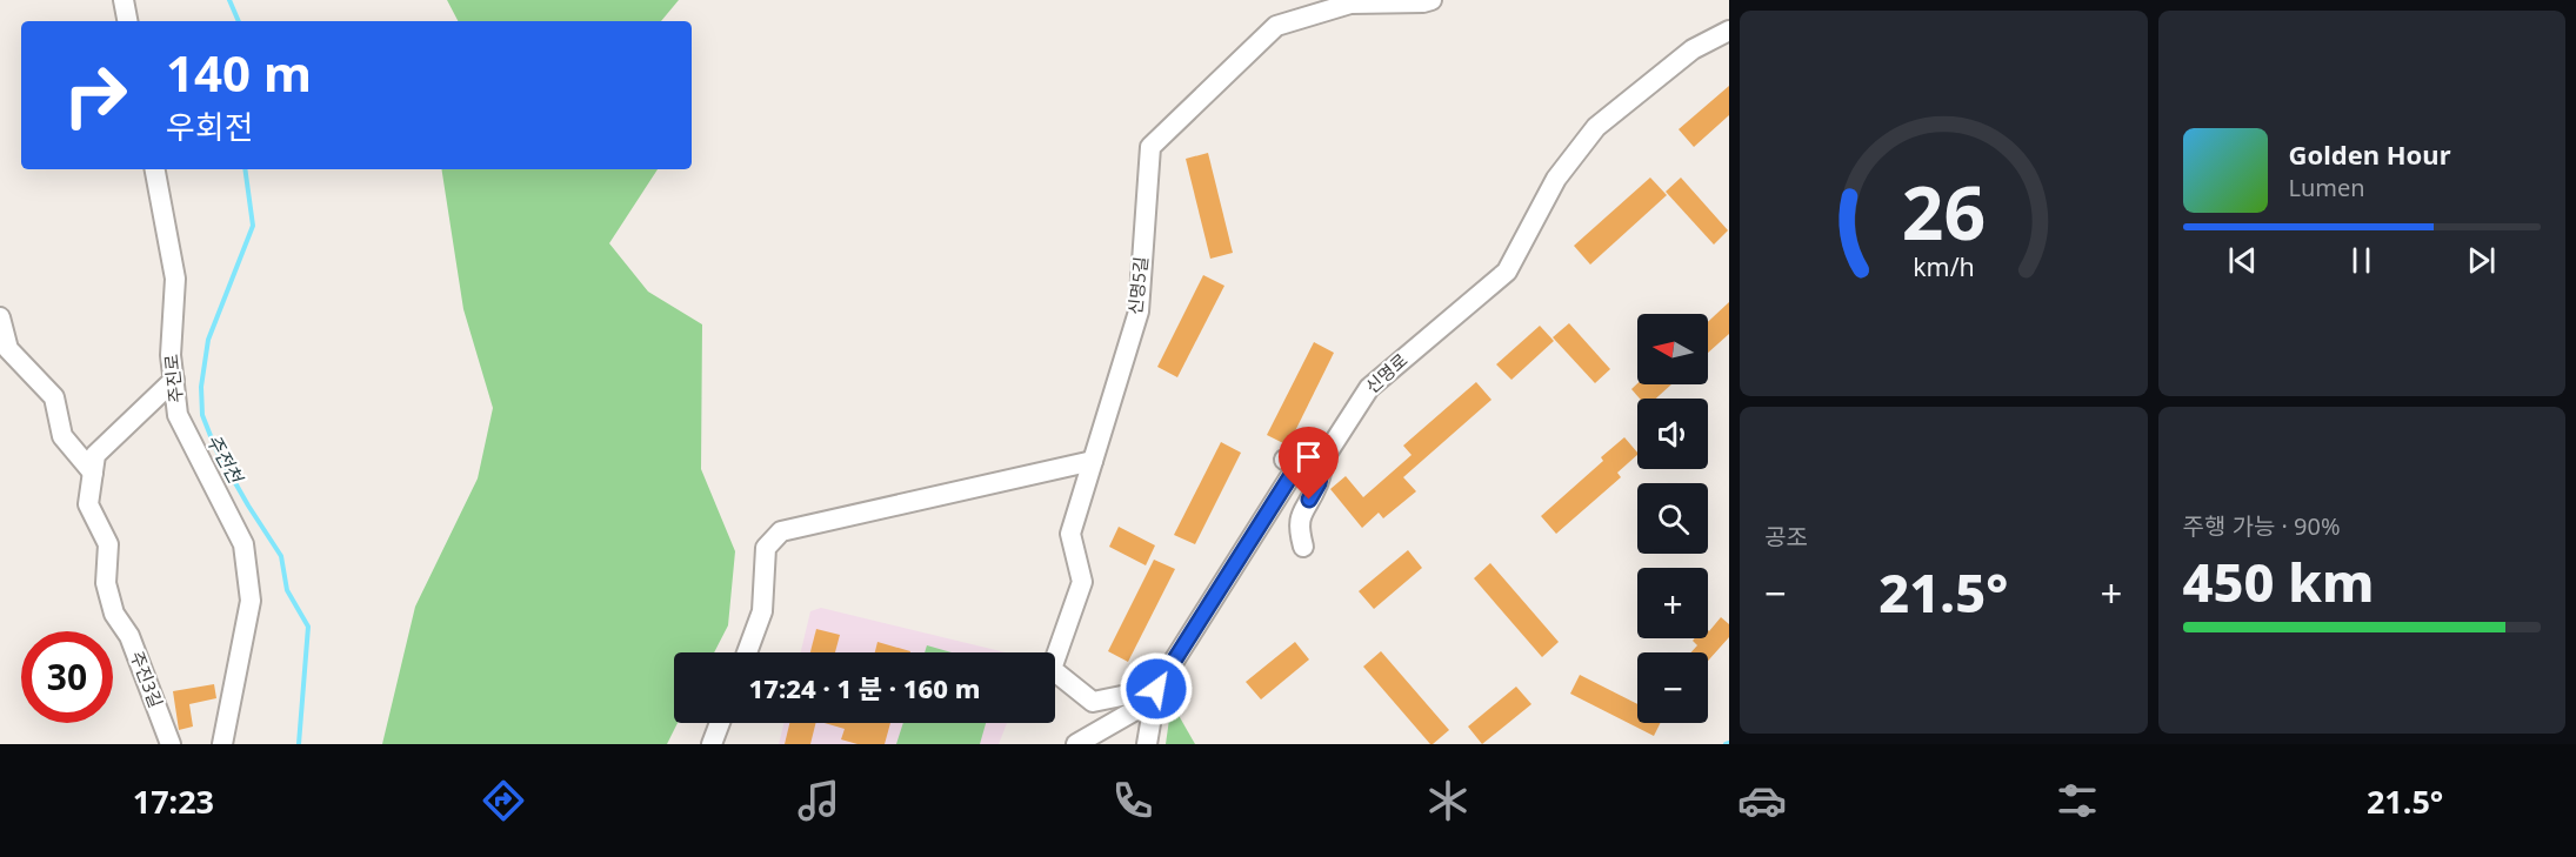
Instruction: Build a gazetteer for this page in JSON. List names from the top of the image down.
{
  "streets": {
    "street": [
      "신명5길",
      "신명로",
      "주진로",
      "주진3길"
    ]
  },
  "crossings": [
    ["신명5길", "신명로"]
  ],
  "water": ["주전천"],
  "north": "left",
  "page": {
    "turn": ["140 m", "우회전"],
    "song": ["Golden Hour", "Lumen"],
    "map_buttons": ["+", "−"],
    "tile": [
      "공조",
      ["주행 가능 · 90%", "450 km"]
    ],
    "heat": ["−", "21.5°", "+"],
    "limit": "30",
    "trip": "17:24 · 1 분 · 160 m",
    "tabs": ["17:23", "21.5°"],
    "gauge": ["26", "km/h"]
  }
}
